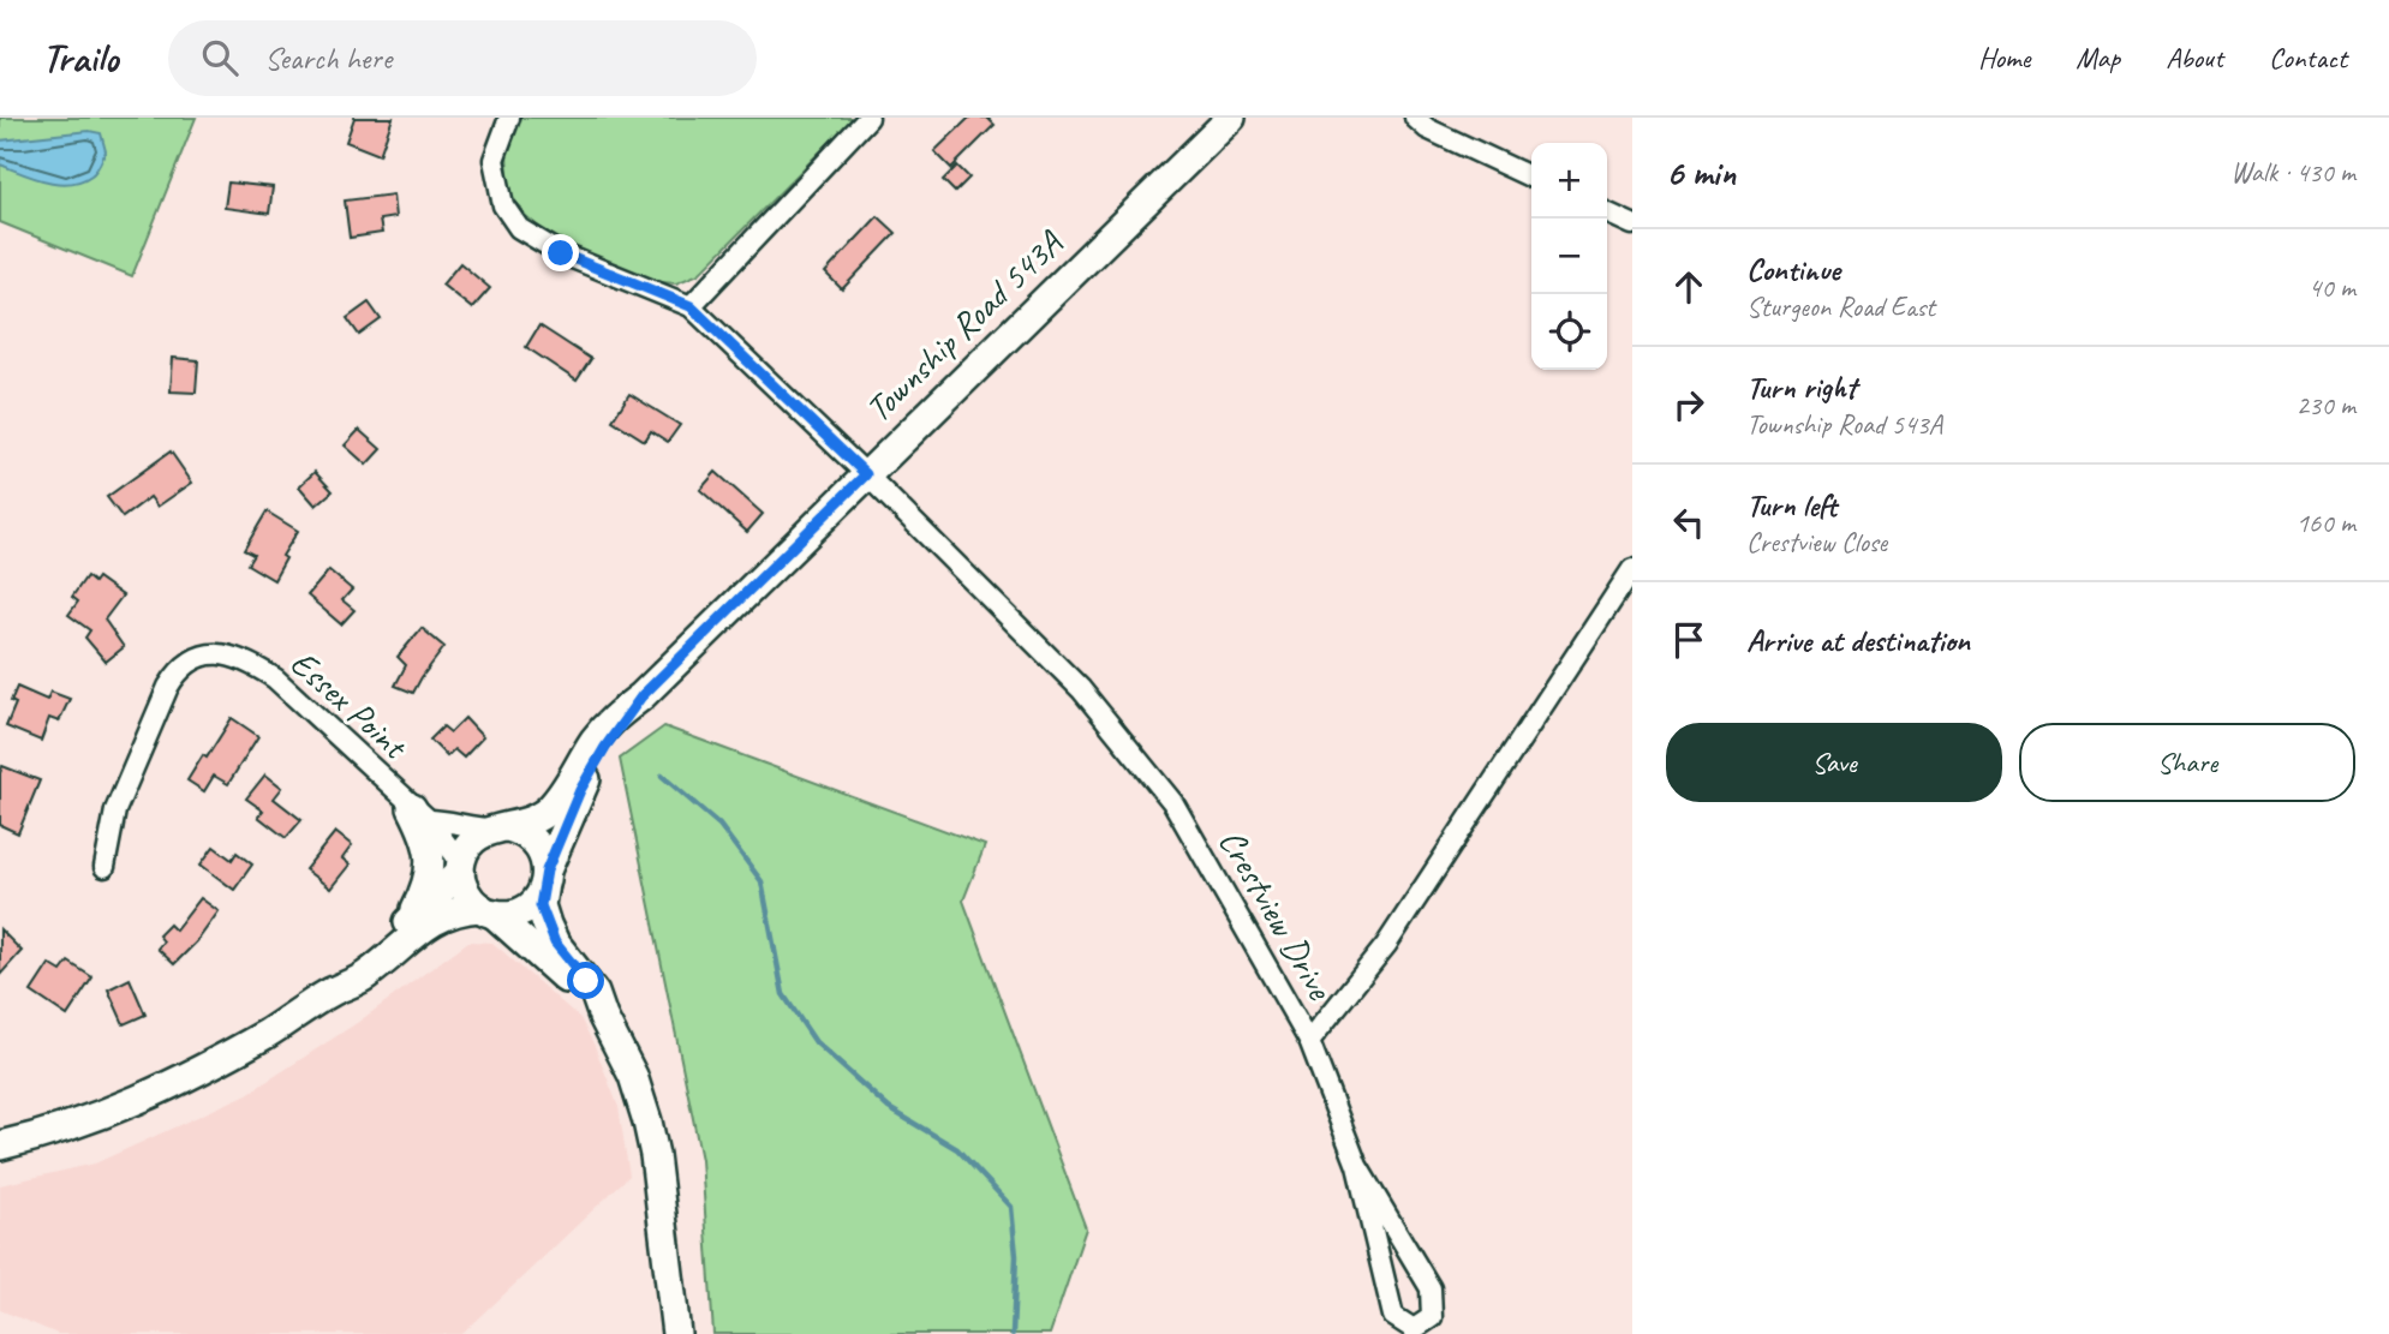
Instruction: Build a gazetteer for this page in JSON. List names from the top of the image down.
{
  "streets": {
    "main road": ["Township Road 543A"],
    "street": ["Essex Point", "Crestview Drive"]
  },
  "crossings": [
    ["Township Road 543A", "Essex Point"],
    ["Township Road 543A", "Crestview Drive"]
  ],
  "page": {
    "header": "Trailo",
    "search": "Search here",
    "nav": [
      "Home",
      "Map",
      "About",
      "Contact"
    ],
    "heading": ["6 min", "Walk · 430 m"],
    "map_buttons": ["+", "−"],
    "list": [
      ["Continue", "Sturgeon Road East", "40 m"],
      ["Turn right", "Township Road 543A", "230 m"],
      ["Turn left", "Crestview Close", "160 m"],
      "Arrive at destination"
    ],
    "buttons": ["Save", "Share"]
  }
}
